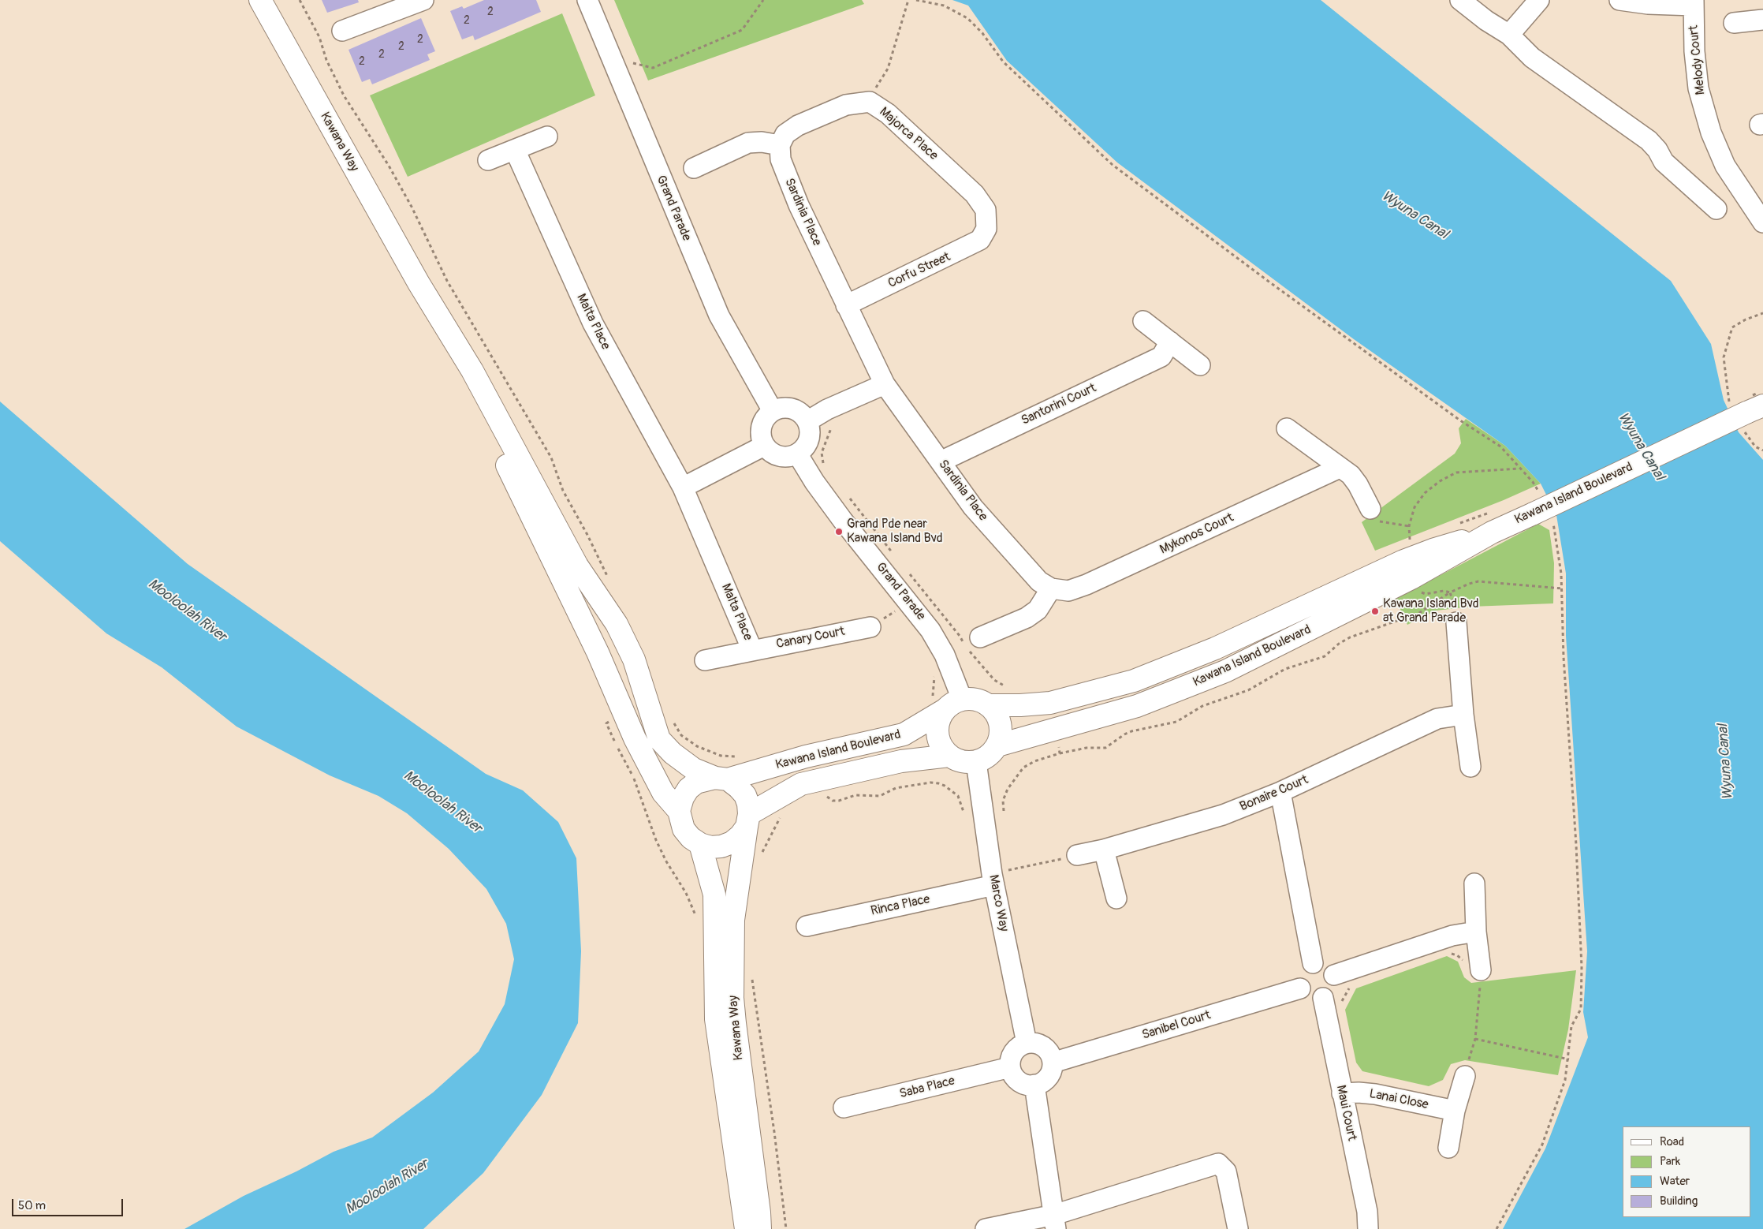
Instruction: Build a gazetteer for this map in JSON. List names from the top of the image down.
{
  "streets": {
    "main road": ["Kawana Way", "Kawana Island Boulevard"],
    "street": [
      "Melody Court",
      "Majorca Place",
      "Grand Parade",
      "Sardinia Place",
      "Corfu Street",
      "Malta Place",
      "Santorini Court",
      "Mykonos Court",
      "Canary Court",
      "Bonaire Court",
      "Marco Way",
      "Rinca Place",
      "Sanibel Court",
      "Saba Place",
      "Lanai Close",
      "Maui Court"
    ]
  },
  "crossings": [
    ["Majorca Place", "Sardinia Place"],
    ["Majorca Place", "Corfu Street"],
    ["Kawana Way", "Kawana Island Boulevard"],
    ["Grand Parade", "Kawana Island Boulevard"],
    ["Grand Parade", "Marco Way"],
    ["Sardinia Place", "Corfu Street"],
    ["Sardinia Place", "Santorini Court"],
    ["Sardinia Place", "Mykonos Court"],
    ["Malta Place", "Canary Court"],
    ["Kawana Island Boulevard", "Marco Way"],
    ["Marco Way", "Rinca Place"],
    ["Marco Way", "Sanibel Court"],
    ["Marco Way", "Saba Place"],
    ["Sanibel Court", "Saba Place"],
    ["Sanibel Court", "Maui Court"],
    ["Lanai Close", "Maui Court"]
  ],
  "water": ["Wyuna Canal", "Mooloolah River"],
  "places": ["Grand Pde near Kawana Island Bvd", "Kawana Island Bvd at Grand Parade"],
  "house_numbers": [
    "2",
    "2",
    "2",
    "2",
    "2",
    "2"
  ],
  "legend": [
    "Road",
    "Park",
    "Water",
    "Building"
  ],
  "scale_bar": "50 m"
}
